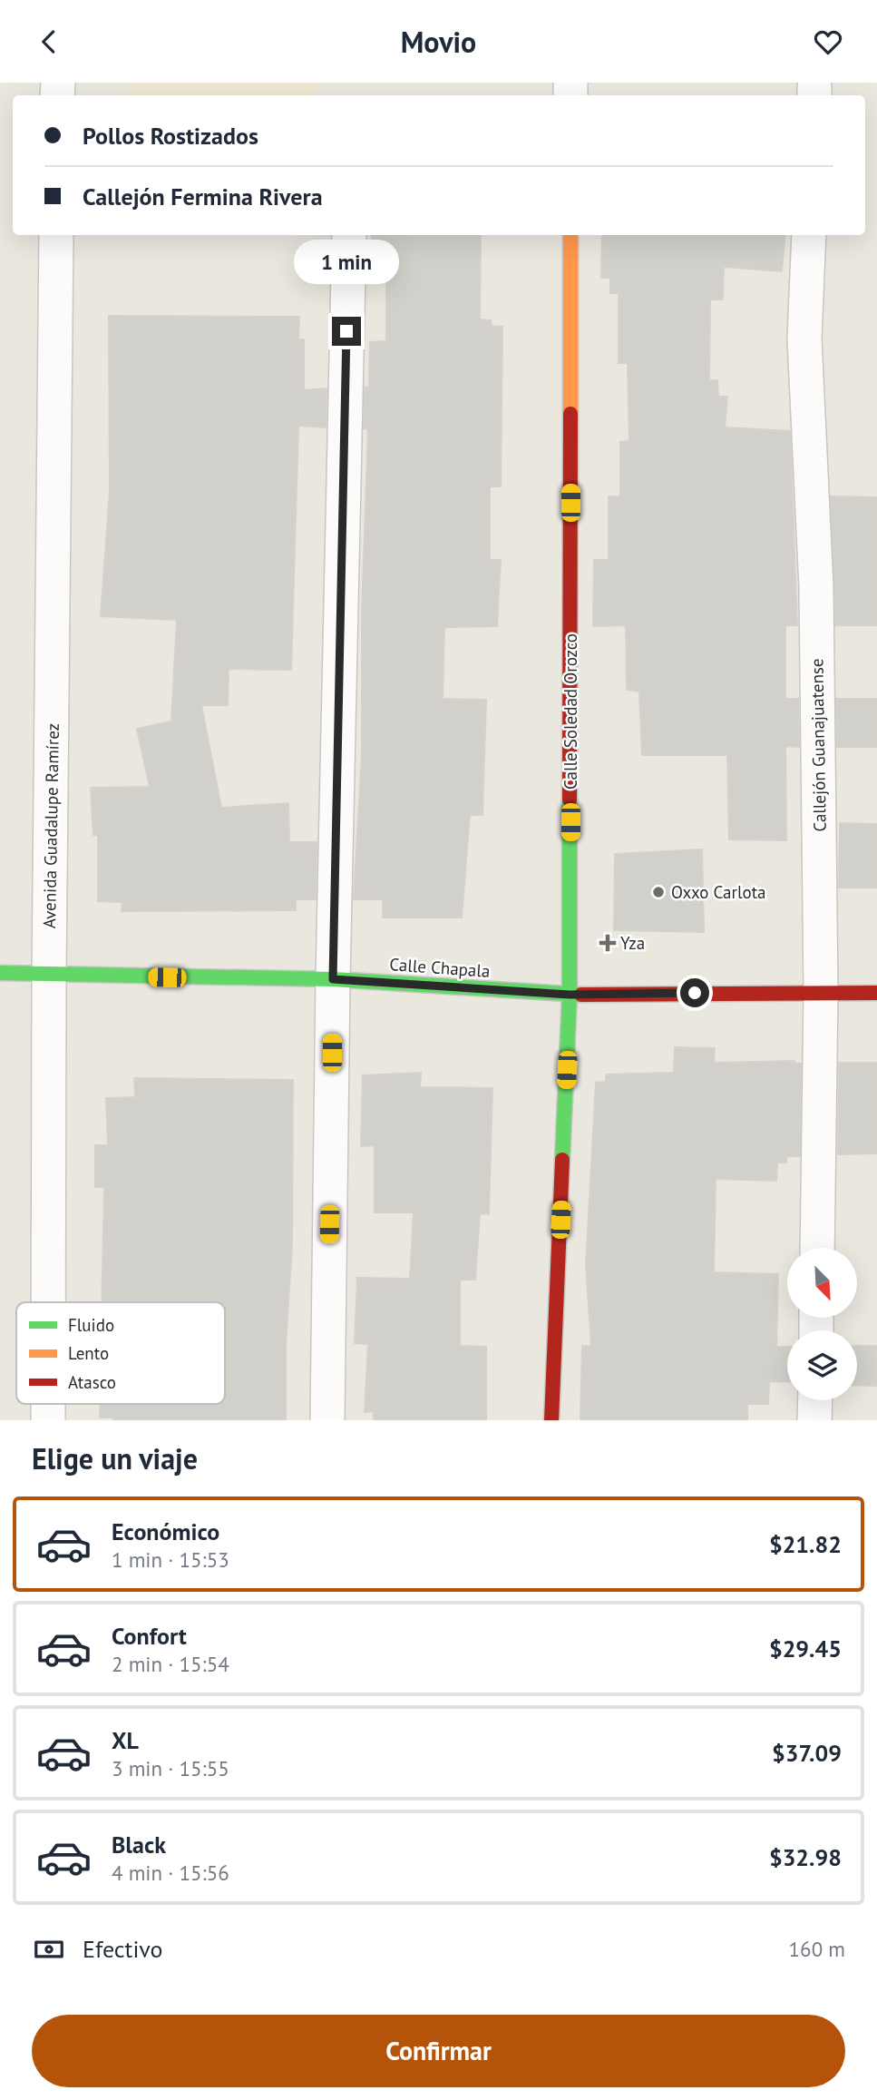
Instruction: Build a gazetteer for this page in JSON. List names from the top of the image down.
{
  "streets": {
    "street": [
      "Calle Soledad Orozco",
      "Callejón Guanajuatense",
      "Avenida Guadalupe Ramírez",
      "Calle Chapala"
    ]
  },
  "crossings": [
    ["Calle Soledad Orozco", "Calle Chapala"],
    ["Callejón Guanajuatense", "Calle Chapala"],
    ["Avenida Guadalupe Ramírez", "Calle Chapala"]
  ],
  "places": {
    "other": ["Oxxo Carlota"],
    "health": ["Yza"]
  },
  "legend": ["Fluido", "Lento", "Atasco"],
  "north": "bottom right",
  "page": {
    "header": "Movio",
    "banner": ["Pollos Rostizados", "Callejón Fermina Rivera"],
    "bubble": "1 min",
    "heading": "Elige un viaje",
    "list": [
      {
        "name": "Económico",
        "note": "1 min · 15:53",
        "value": "$21.82"
      },
      {
        "name": "Confort",
        "note": "2 min · 15:54",
        "value": "$29.45"
      },
      {
        "name": "XL",
        "note": "3 min · 15:55",
        "value": "$37.09"
      },
      {
        "name": "Black",
        "note": "4 min · 15:56",
        "value": "$32.98"
      }
    ],
    "pay": ["Efectivo", "160 m"],
    "buttons": "Confirmar"
  }
}
